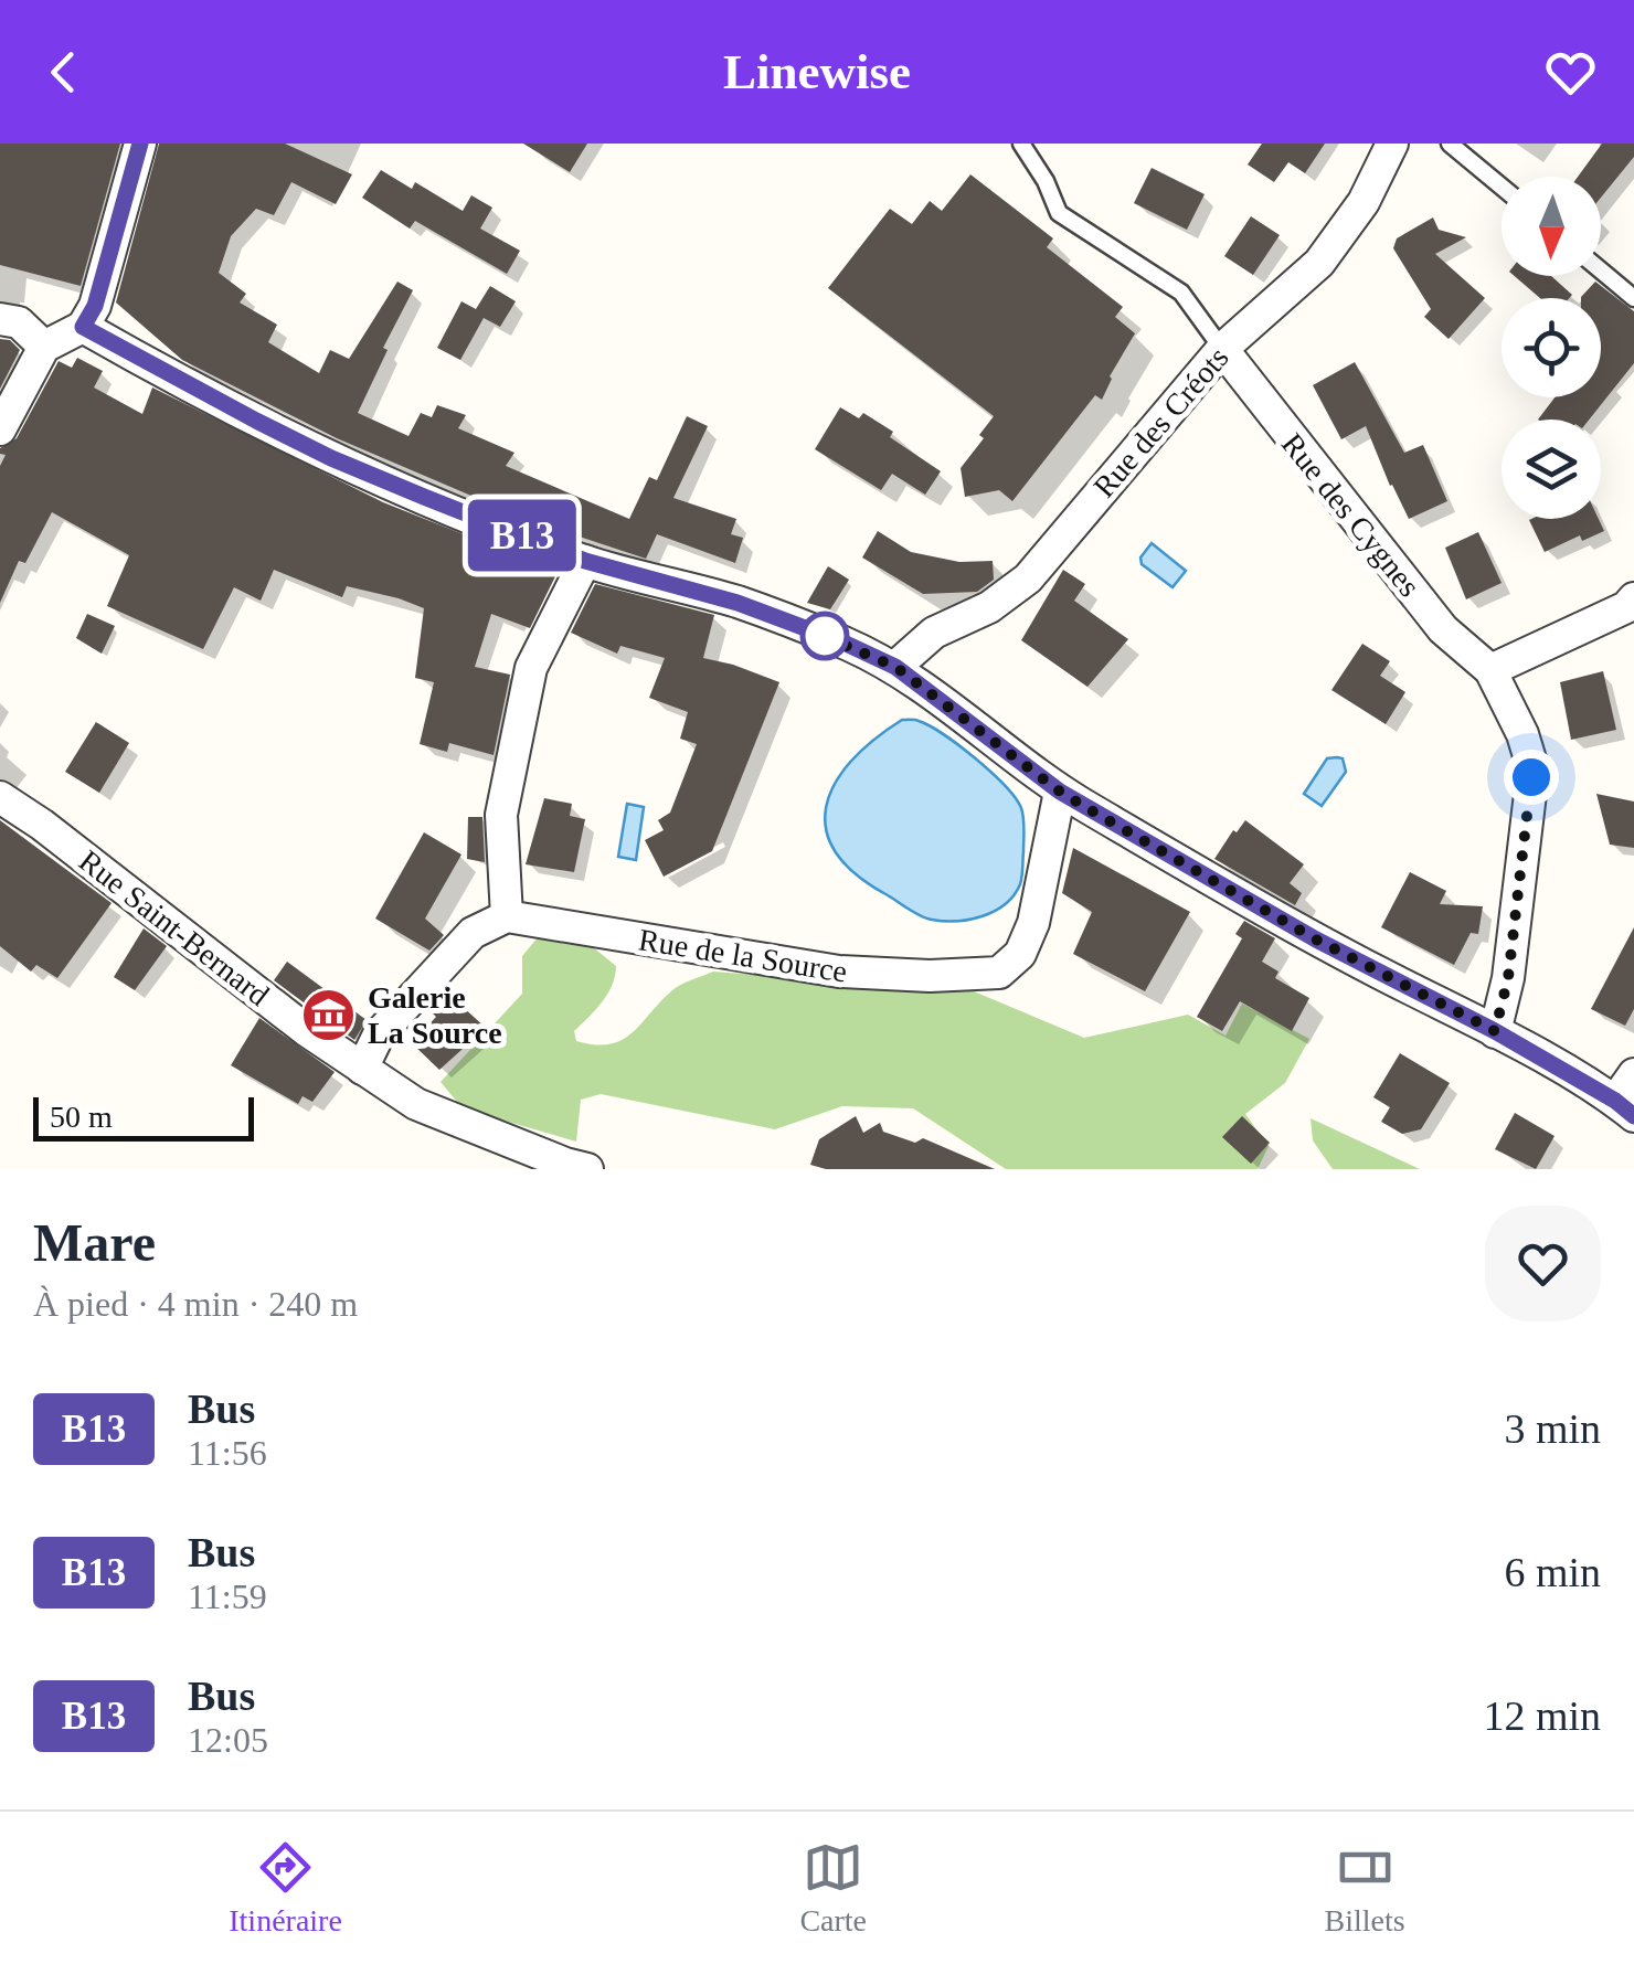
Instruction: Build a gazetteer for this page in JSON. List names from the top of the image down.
{
  "streets": {
    "street": [
      "Rue des Créots",
      "Rue des Cygnes",
      "Rue Saint-Bernard",
      "Rue de la Source"
    ]
  },
  "crossings": [
    ["Rue des Créots", "Rue des Cygnes"]
  ],
  "places": {
    "museum": ["Galerie La Source"]
  },
  "lines": ["bus line B13"],
  "scale_bar": "50 m",
  "north": "bottom",
  "page": {
    "header": "Linewise",
    "on_map": "B13",
    "scale": "50 m",
    "heading": ["Mare", "À pied · 4 min · 240 m"],
    "list": [
      {
        "mark": "B13",
        "name": "Bus",
        "note": "11:56",
        "value": "3 min"
      },
      {
        "mark": "B13",
        "name": "Bus",
        "note": "11:59",
        "value": "6 min"
      },
      {
        "mark": "B13",
        "name": "Bus",
        "note": "12:05",
        "value": "12 min"
      }
    ],
    "tabs": ["Itinéraire", "Carte", "Billets"]
  }
}
